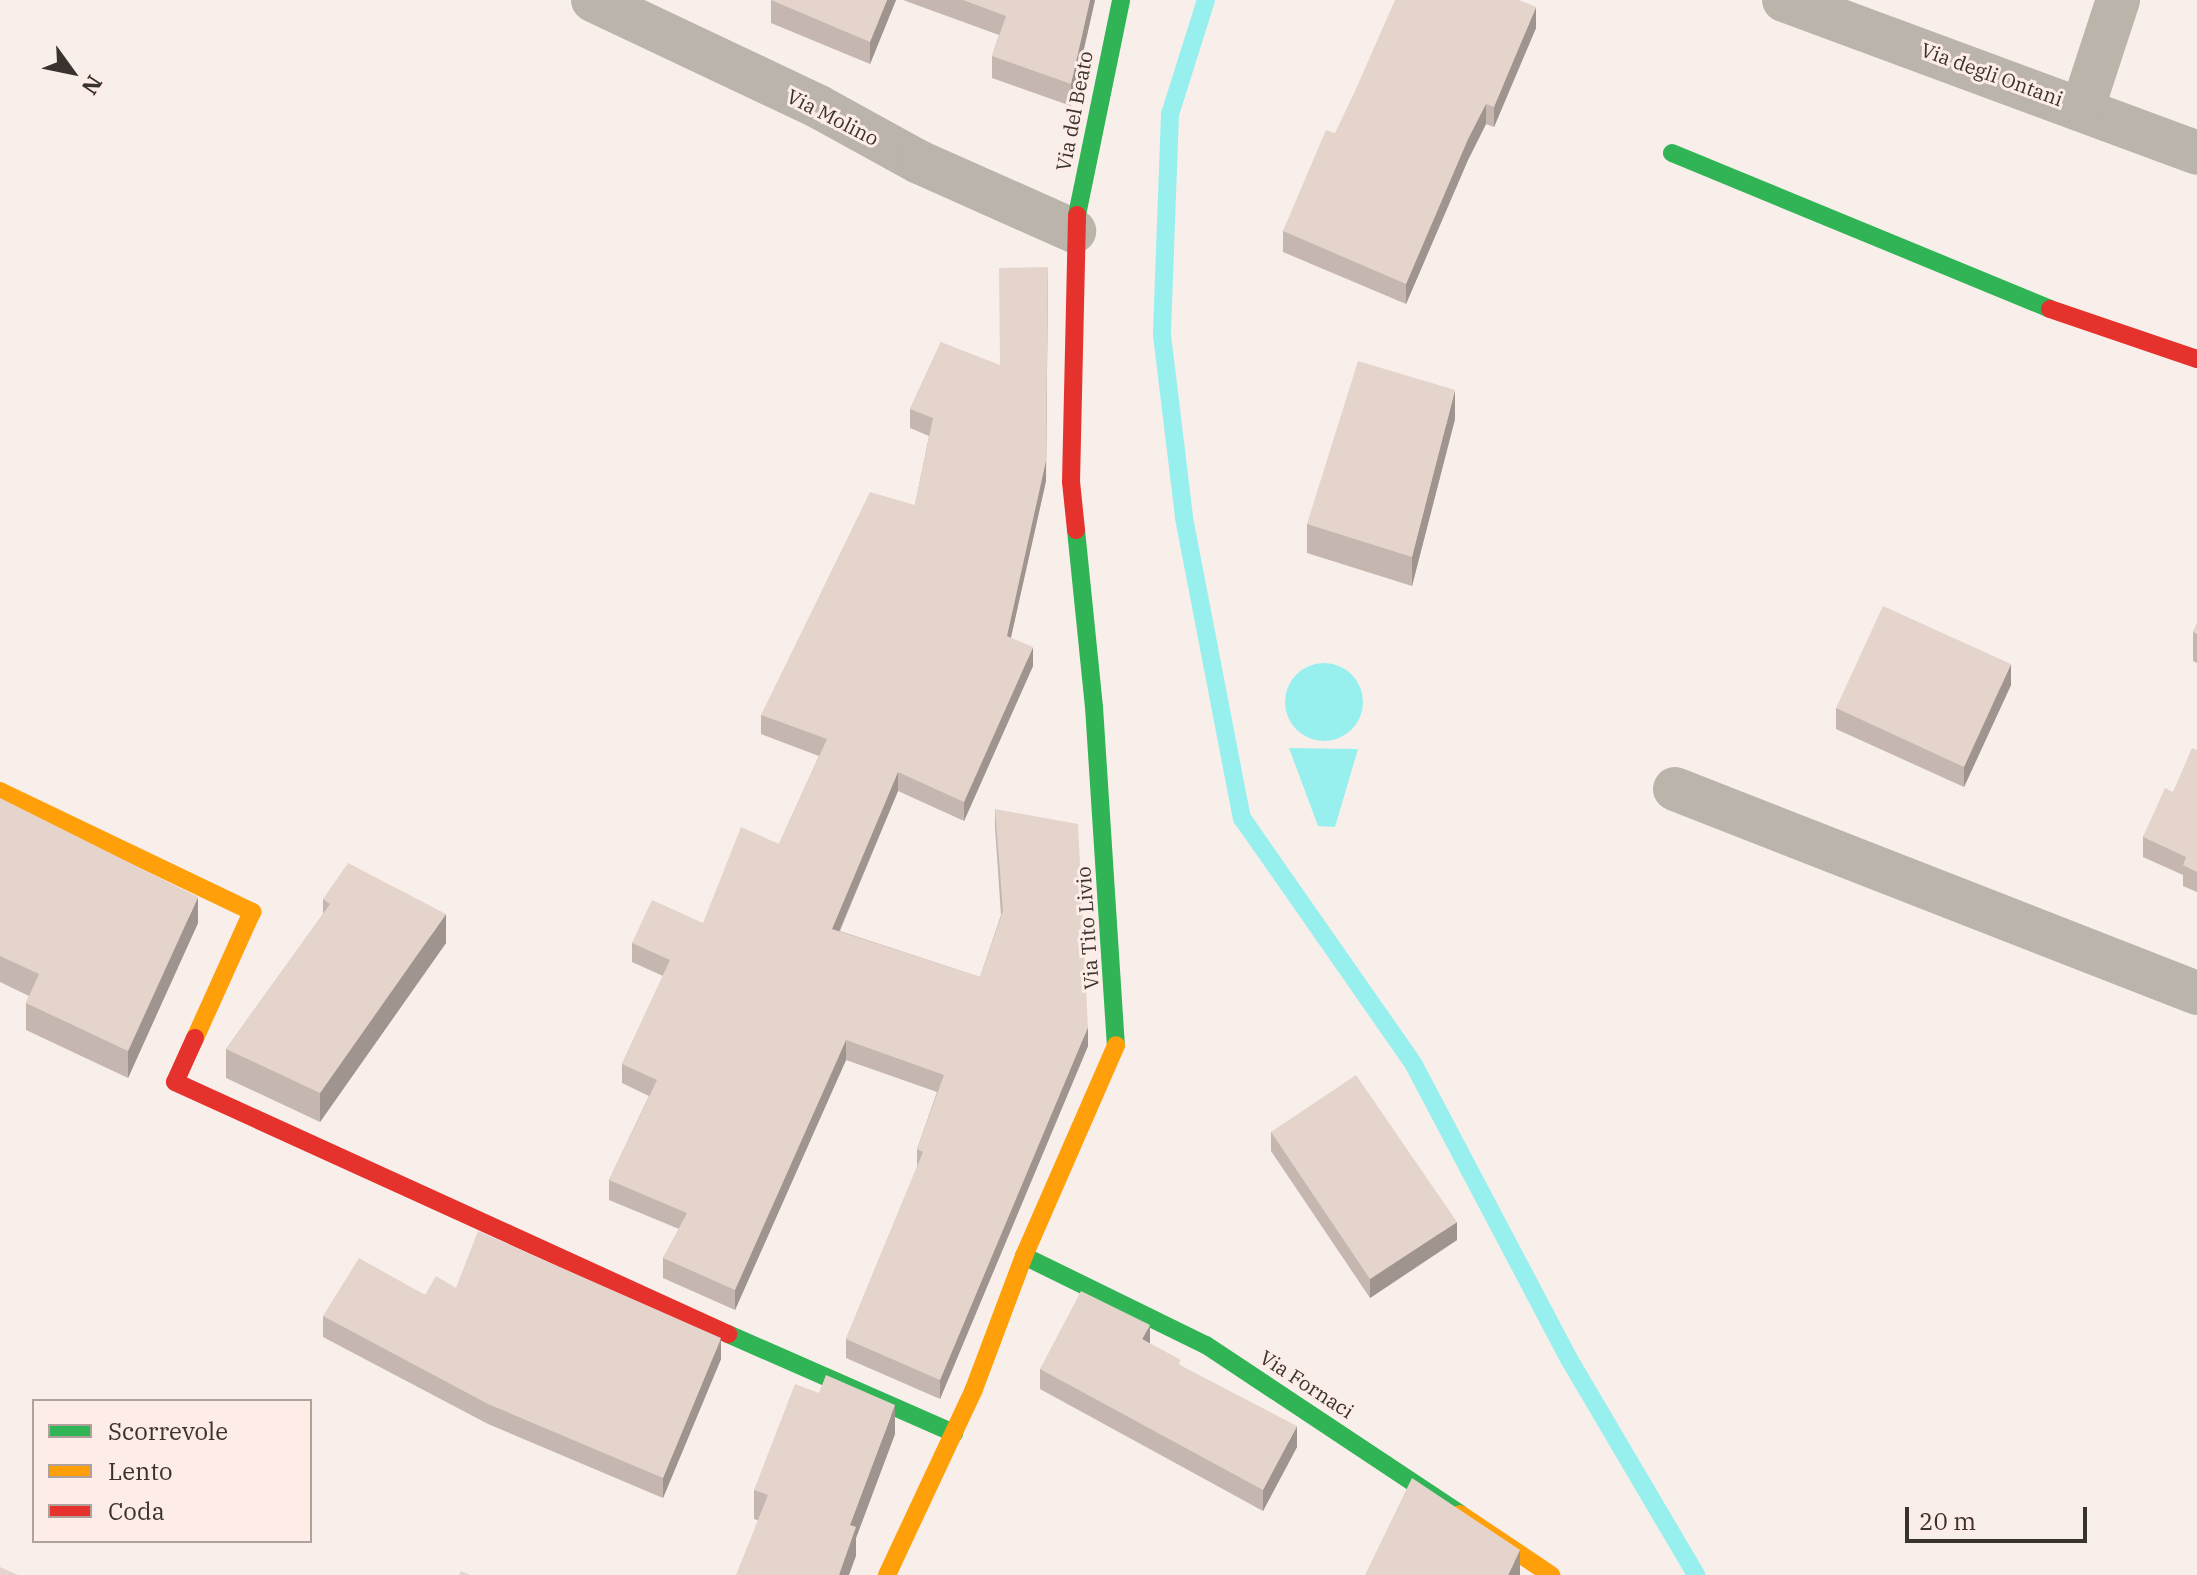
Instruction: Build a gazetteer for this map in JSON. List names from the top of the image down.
{
  "streets": {
    "street": [
      "Via degli Ontani",
      "Via del Beato",
      "Via Molino",
      "Via Tito Livio",
      "Via Fornaci"
    ]
  },
  "crossings": [
    ["Via del Beato", "Via Molino"],
    ["Via del Beato", "Via Tito Livio"],
    ["Via Molino", "Via Tito Livio"],
    ["Via Tito Livio", "Via Fornaci"]
  ],
  "legend": ["Scorrevole", "Lento", "Coda"],
  "scale_bar": "20 m",
  "north": "bottom right"
}
